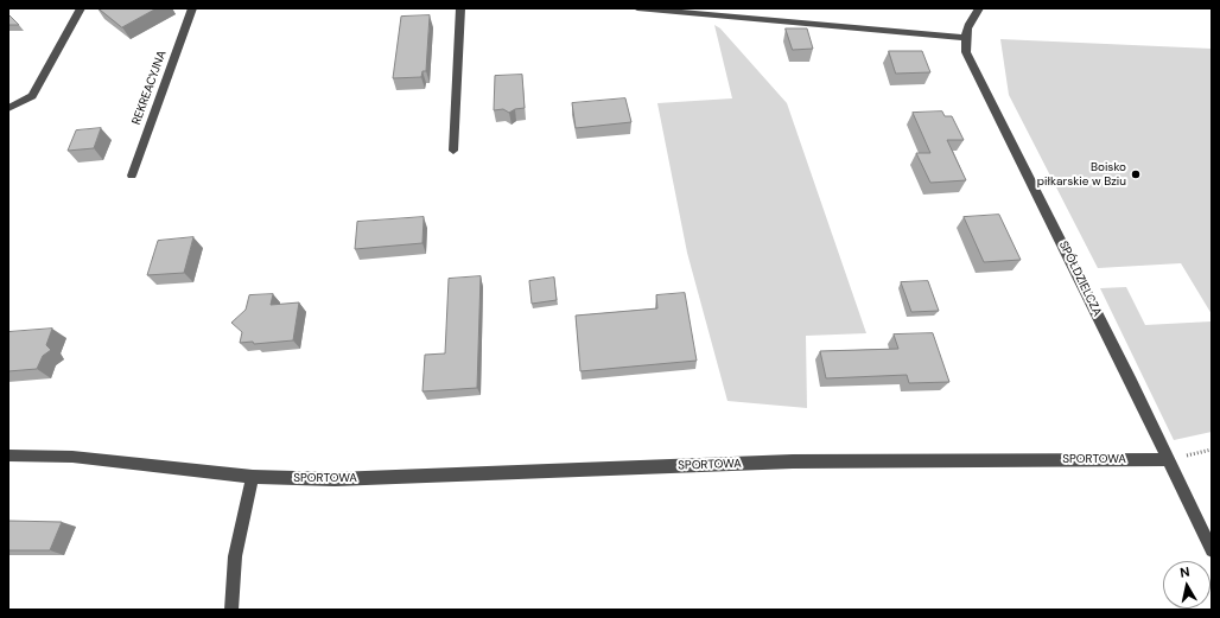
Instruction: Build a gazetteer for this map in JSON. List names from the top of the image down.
{
  "streets": {
    "street": ["REKREACYJNA", "SPÓŁDZIELCZA", "SPORTOWA"]
  },
  "crossings": [
    ["SPÓŁDZIELCZA", "SPORTOWA"]
  ],
  "places": ["Boisko piłkarskie w Bziu"],
  "north": "top"
}
